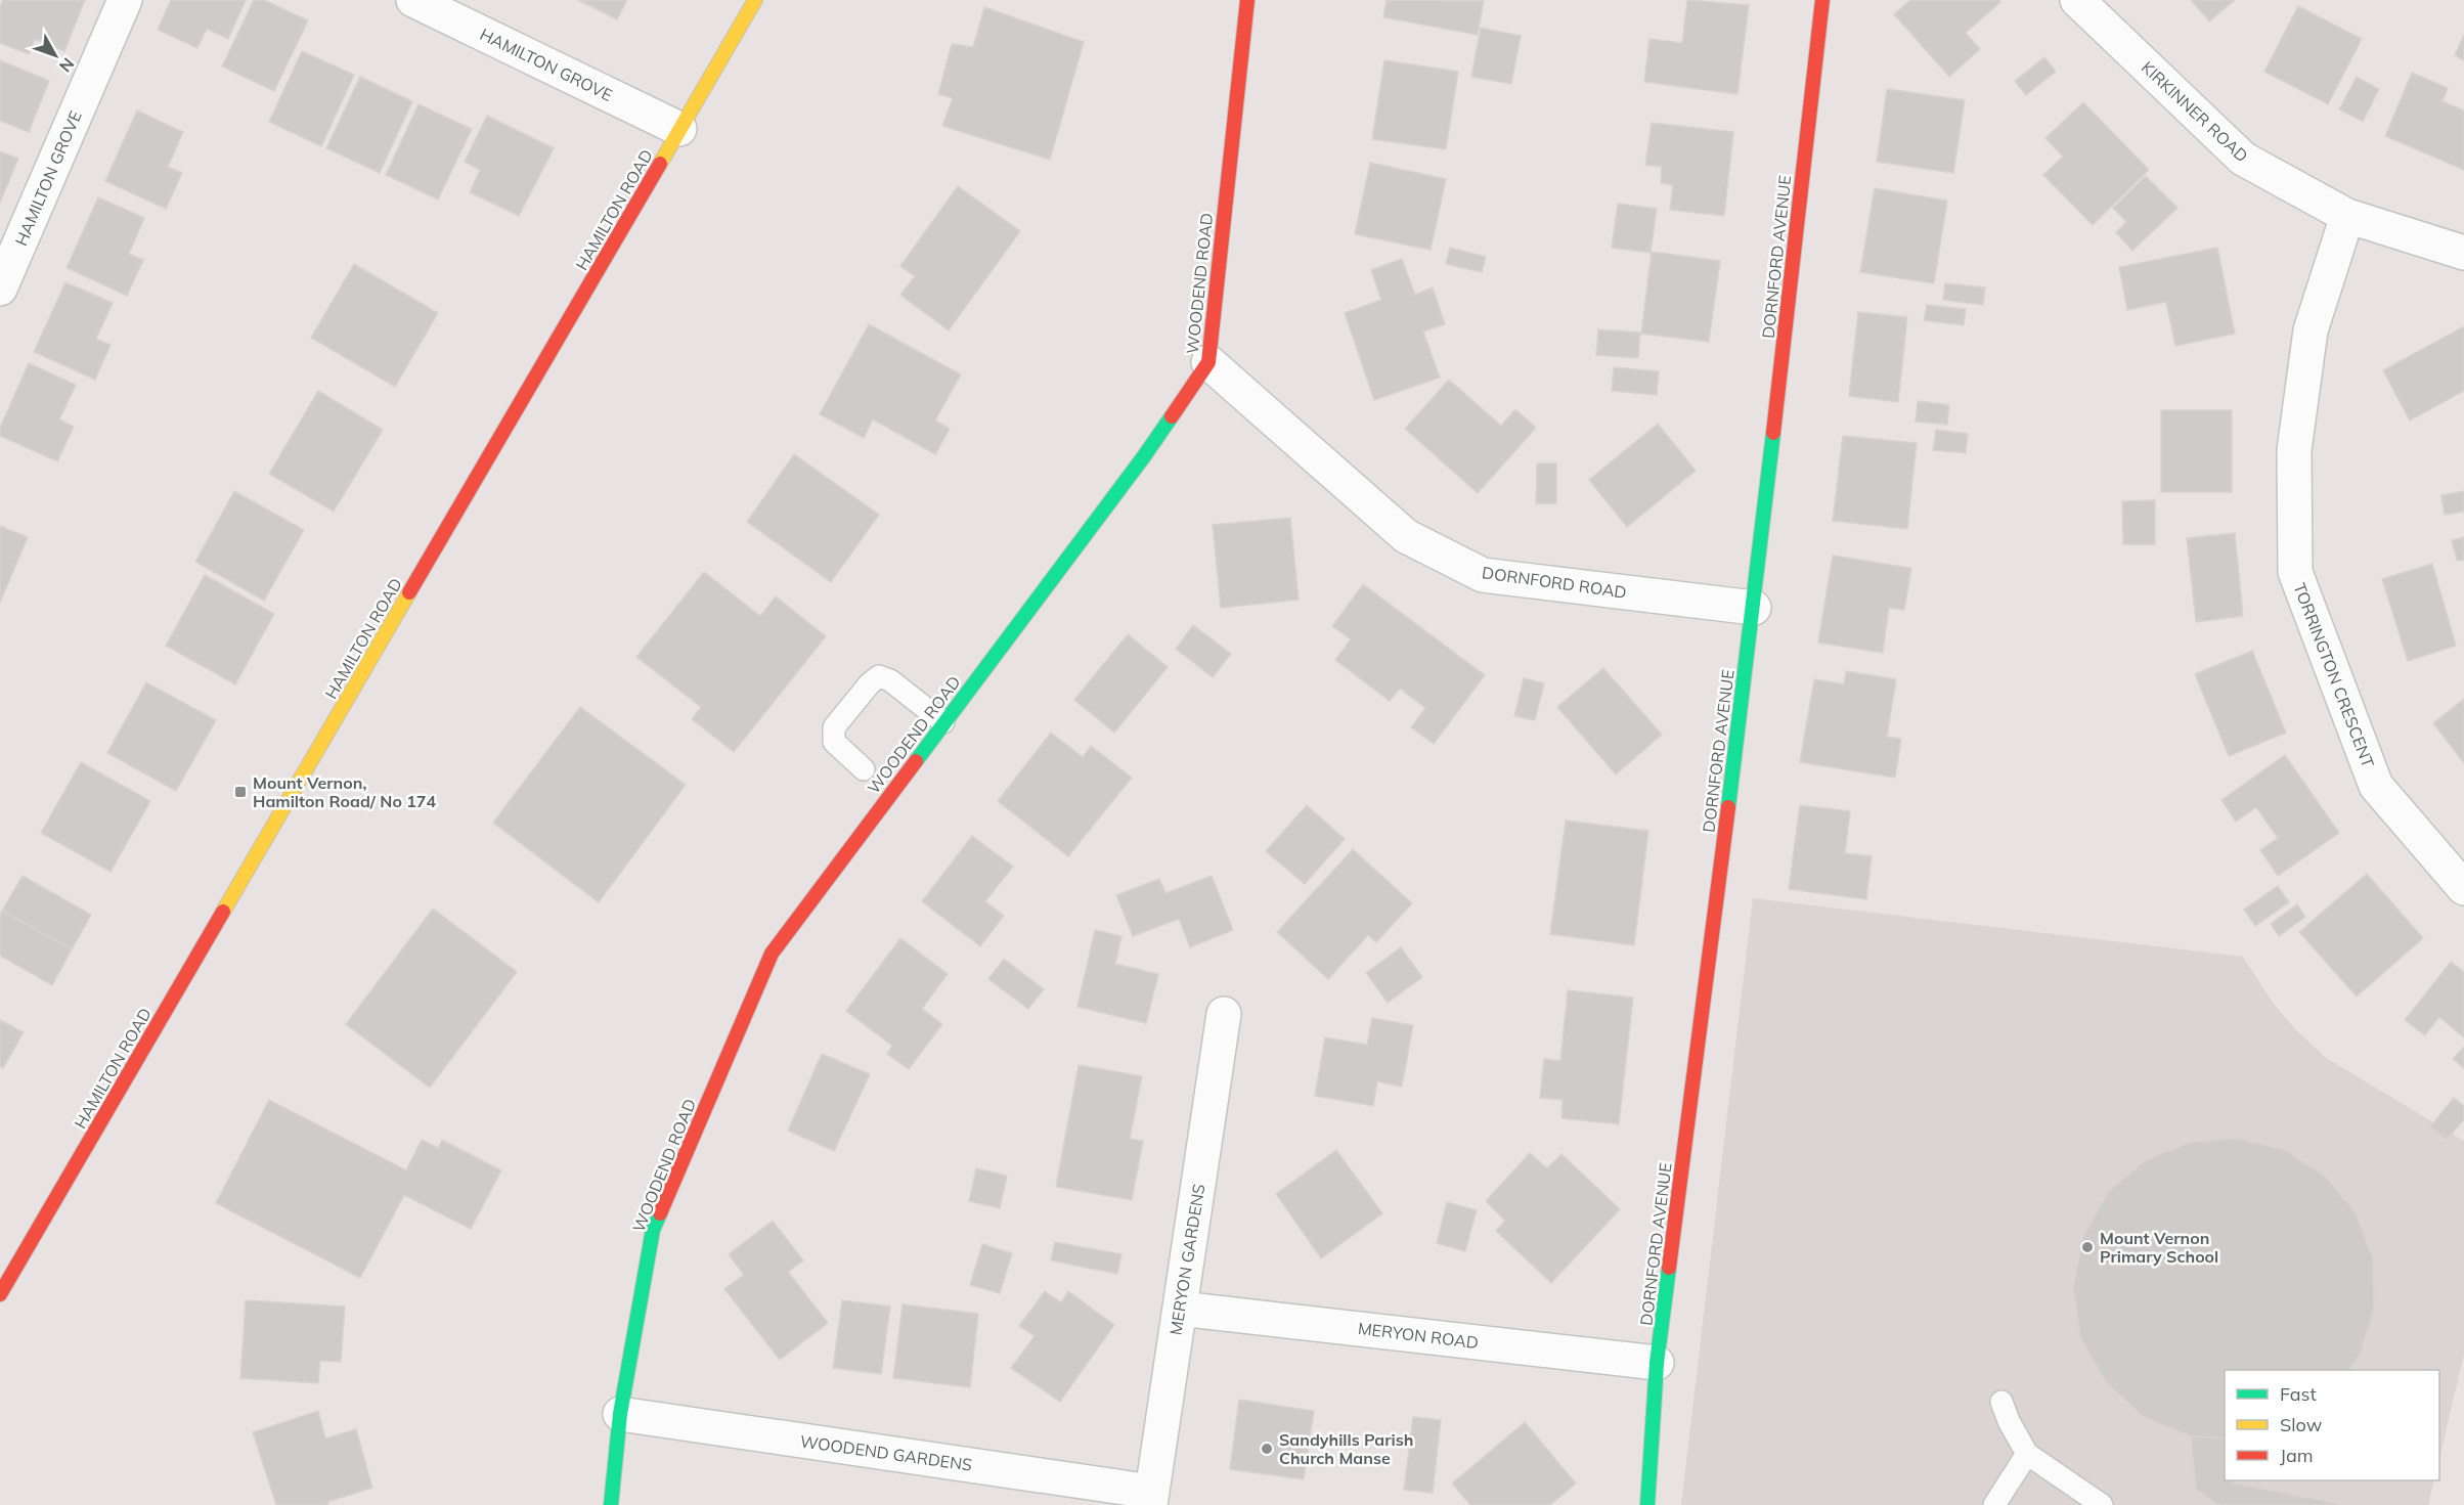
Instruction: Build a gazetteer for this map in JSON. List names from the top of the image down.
{
  "streets": {
    "street": [
      "HAMILTON GROVE",
      "KIRKINNER ROAD",
      "HAMILTON ROAD",
      "DORNFORD AVENUE",
      "WOODEND ROAD",
      "DORNFORD ROAD",
      "TORRINGTON CRESCENT",
      "MERYON GARDENS",
      "MERYON ROAD",
      "WOODEND GARDENS"
    ]
  },
  "crossings": [
    ["HAMILTON GROVE", "HAMILTON ROAD"],
    ["KIRKINNER ROAD", "TORRINGTON CRESCENT"],
    ["DORNFORD AVENUE", "DORNFORD ROAD"],
    ["DORNFORD AVENUE", "MERYON ROAD"],
    ["WOODEND ROAD", "DORNFORD ROAD"],
    ["WOODEND ROAD", "WOODEND GARDENS"],
    ["MERYON GARDENS", "MERYON ROAD"],
    ["MERYON GARDENS", "WOODEND GARDENS"]
  ],
  "places": {
    "transit": ["Mount Vernon, Hamilton Road/ No 174"],
    "other": ["Mount Vernon Primary School", "Sandyhills Parish Church Manse"]
  },
  "legend": ["Fast", "Slow", "Jam"],
  "north": "bottom right"
}
